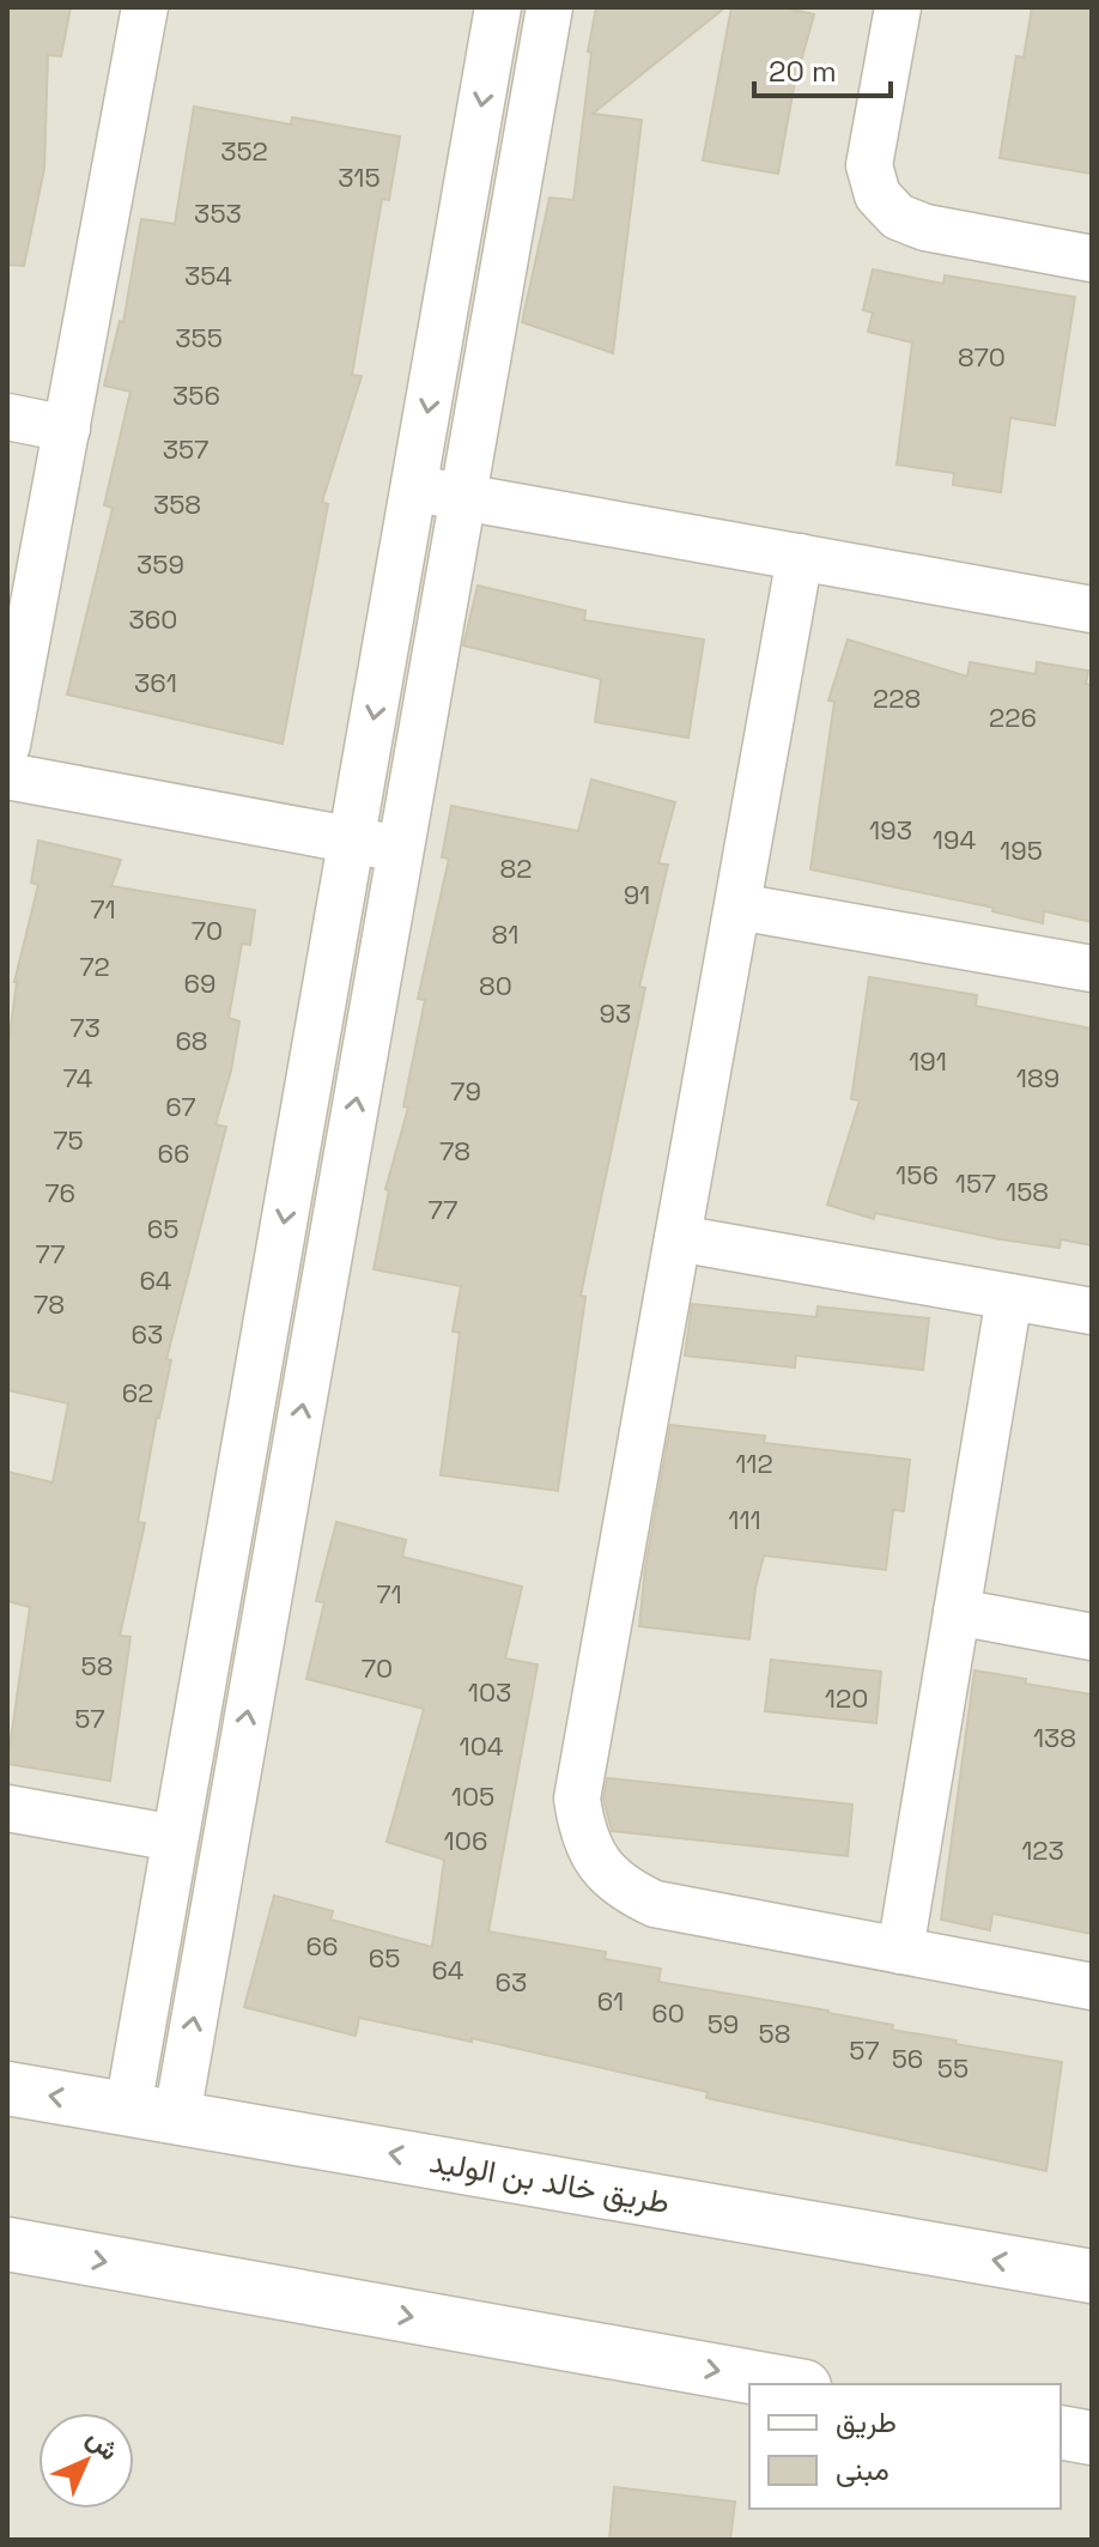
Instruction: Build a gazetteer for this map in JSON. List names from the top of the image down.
{
  "streets": {
    "street": ["طريق خالد بن الوليد"]
  },
  "house_numbers": [
    "352",
    "315",
    "353",
    "354",
    "355",
    "870",
    "356",
    "357",
    "358",
    "359",
    "360",
    "361",
    "228",
    "226",
    "193",
    "194",
    "195",
    "82",
    "91",
    "71",
    "70",
    "81",
    "72",
    "69",
    "80",
    "93",
    "73",
    "68",
    "191",
    "74",
    "189",
    "79",
    "67",
    "75",
    "78",
    "66",
    "156",
    "157",
    "158",
    "76",
    "77",
    "65",
    "77",
    "64",
    "78",
    "63",
    "62",
    "112",
    "111",
    "71",
    "58",
    "70",
    "103",
    "120",
    "57",
    "138",
    "104",
    "105",
    "106",
    "123",
    "66",
    "65",
    "64",
    "63",
    "61",
    "60",
    "59",
    "58",
    "57",
    "56",
    "55"
  ],
  "legend": ["طريق", "مبنى"],
  "scale_bar": "20 m",
  "north": "top right"
}
